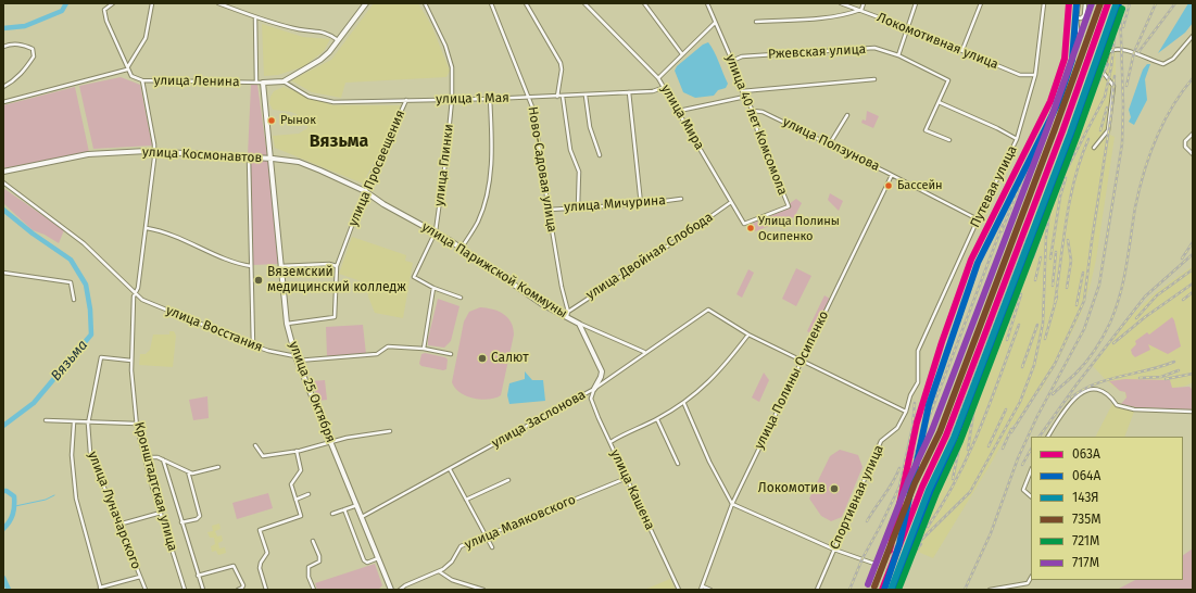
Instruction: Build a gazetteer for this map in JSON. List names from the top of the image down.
{
  "streets": {
    "main road": [
      "улица Ленина",
      "улица Космонавтов",
      "улица Парижской Коммуны",
      "улица 25 Октября"
    ],
    "street": [
      "Локомотивная улица",
      "Ржевская улица",
      "улица 1 Мая",
      "улица Мира",
      "улица 40 лет Комсомола",
      "улица Ползунова",
      "улица Глинки",
      "улица Просвещения",
      "Ново-Садовая улица",
      "Путевая улица",
      "улица Мичурина",
      "улица Двойная Слобода",
      "улица Восстания",
      "улица Полины Осипенко",
      "улица Заслонова",
      "Кронштадтская улица",
      "улица Кашена",
      "Спортивная улица",
      "улица Луначарского",
      "улица Маяковского"
    ]
  },
  "crossings": [
    ["Локомотивная улица", "Путевая улица"],
    ["Ржевская улица", "улица 40 лет Комсомола"],
    ["улица Ленина", "улица 1 Мая"],
    ["улица Ленина", "улица 25 Октября"],
    ["улица Ленина", "Кронштадтская улица"],
    ["улица 1 Мая", "улица Мира"],
    ["улица 1 Мая", "улица Глинки"],
    ["улица 1 Мая", "улица Просвещения"],
    ["улица 1 Мая", "Ново-Садовая улица"],
    ["улица Мира", "улица 40 лет Комсомола"],
    ["улица Мира", "улица Двойная Слобода"],
    ["улица 40 лет Комсомола", "улица Ползунова"],
    ["улица Ползунова", "Путевая улица"],
    ["улица Ползунова", "улица Полины Осипенко"],
    ["улица Космонавтов", "улица Парижской Коммуны"],
    ["улица Космонавтов", "улица 25 Октября"],
    ["улица Космонавтов", "Кронштадтская улица"],
    ["улица Глинки", "улица Парижской Коммуны"],
    ["улица Просвещения", "улица Парижской Коммуны"],
    ["улица Просвещения", "улица 25 Октября"],
    ["Ново-Садовая улица", "улица Мичурина"],
    ["Ново-Садовая улица", "улица Двойная Слобода"],
    ["Ново-Садовая улица", "улица Парижской Коммуны"],
    ["Путевая улица", "Спортивная улица"],
    ["улица Двойная Слобода", "улица Парижской Коммуны"],
    ["улица Парижской Коммуны", "улица 25 Октября"],
    ["улица Парижской Коммуны", "улица Заслонова"],
    ["улица Парижской Коммуны", "улица Кашена"],
    ["улица Восстания", "улица 25 Октября"],
    ["улица Восстания", "Кронштадтская улица"],
    ["улица 25 Октября", "улица Заслонова"],
    ["улица Заслонова", "улица Кашена"],
    ["Кронштадтская улица", "улица Луначарского"],
    ["улица Кашена", "улица Маяковского"]
  ],
  "districts": ["Вязьма"],
  "water": ["Вязьма"],
  "places": [
    "Рынок",
    "Бассейн",
    "Улица Полины Осипенко",
    "Вяземский медицинский колледж",
    "Салют",
    "Локомотив"
  ],
  "lines": [
    "transit line 063А",
    "transit line 735М",
    "transit line 717М",
    "transit line 064А",
    "transit line 143Я",
    "transit line 721М"
  ],
  "legend": [
    "063А",
    "064А",
    "143Я",
    "735М",
    "721М",
    "717М"
  ]
}
